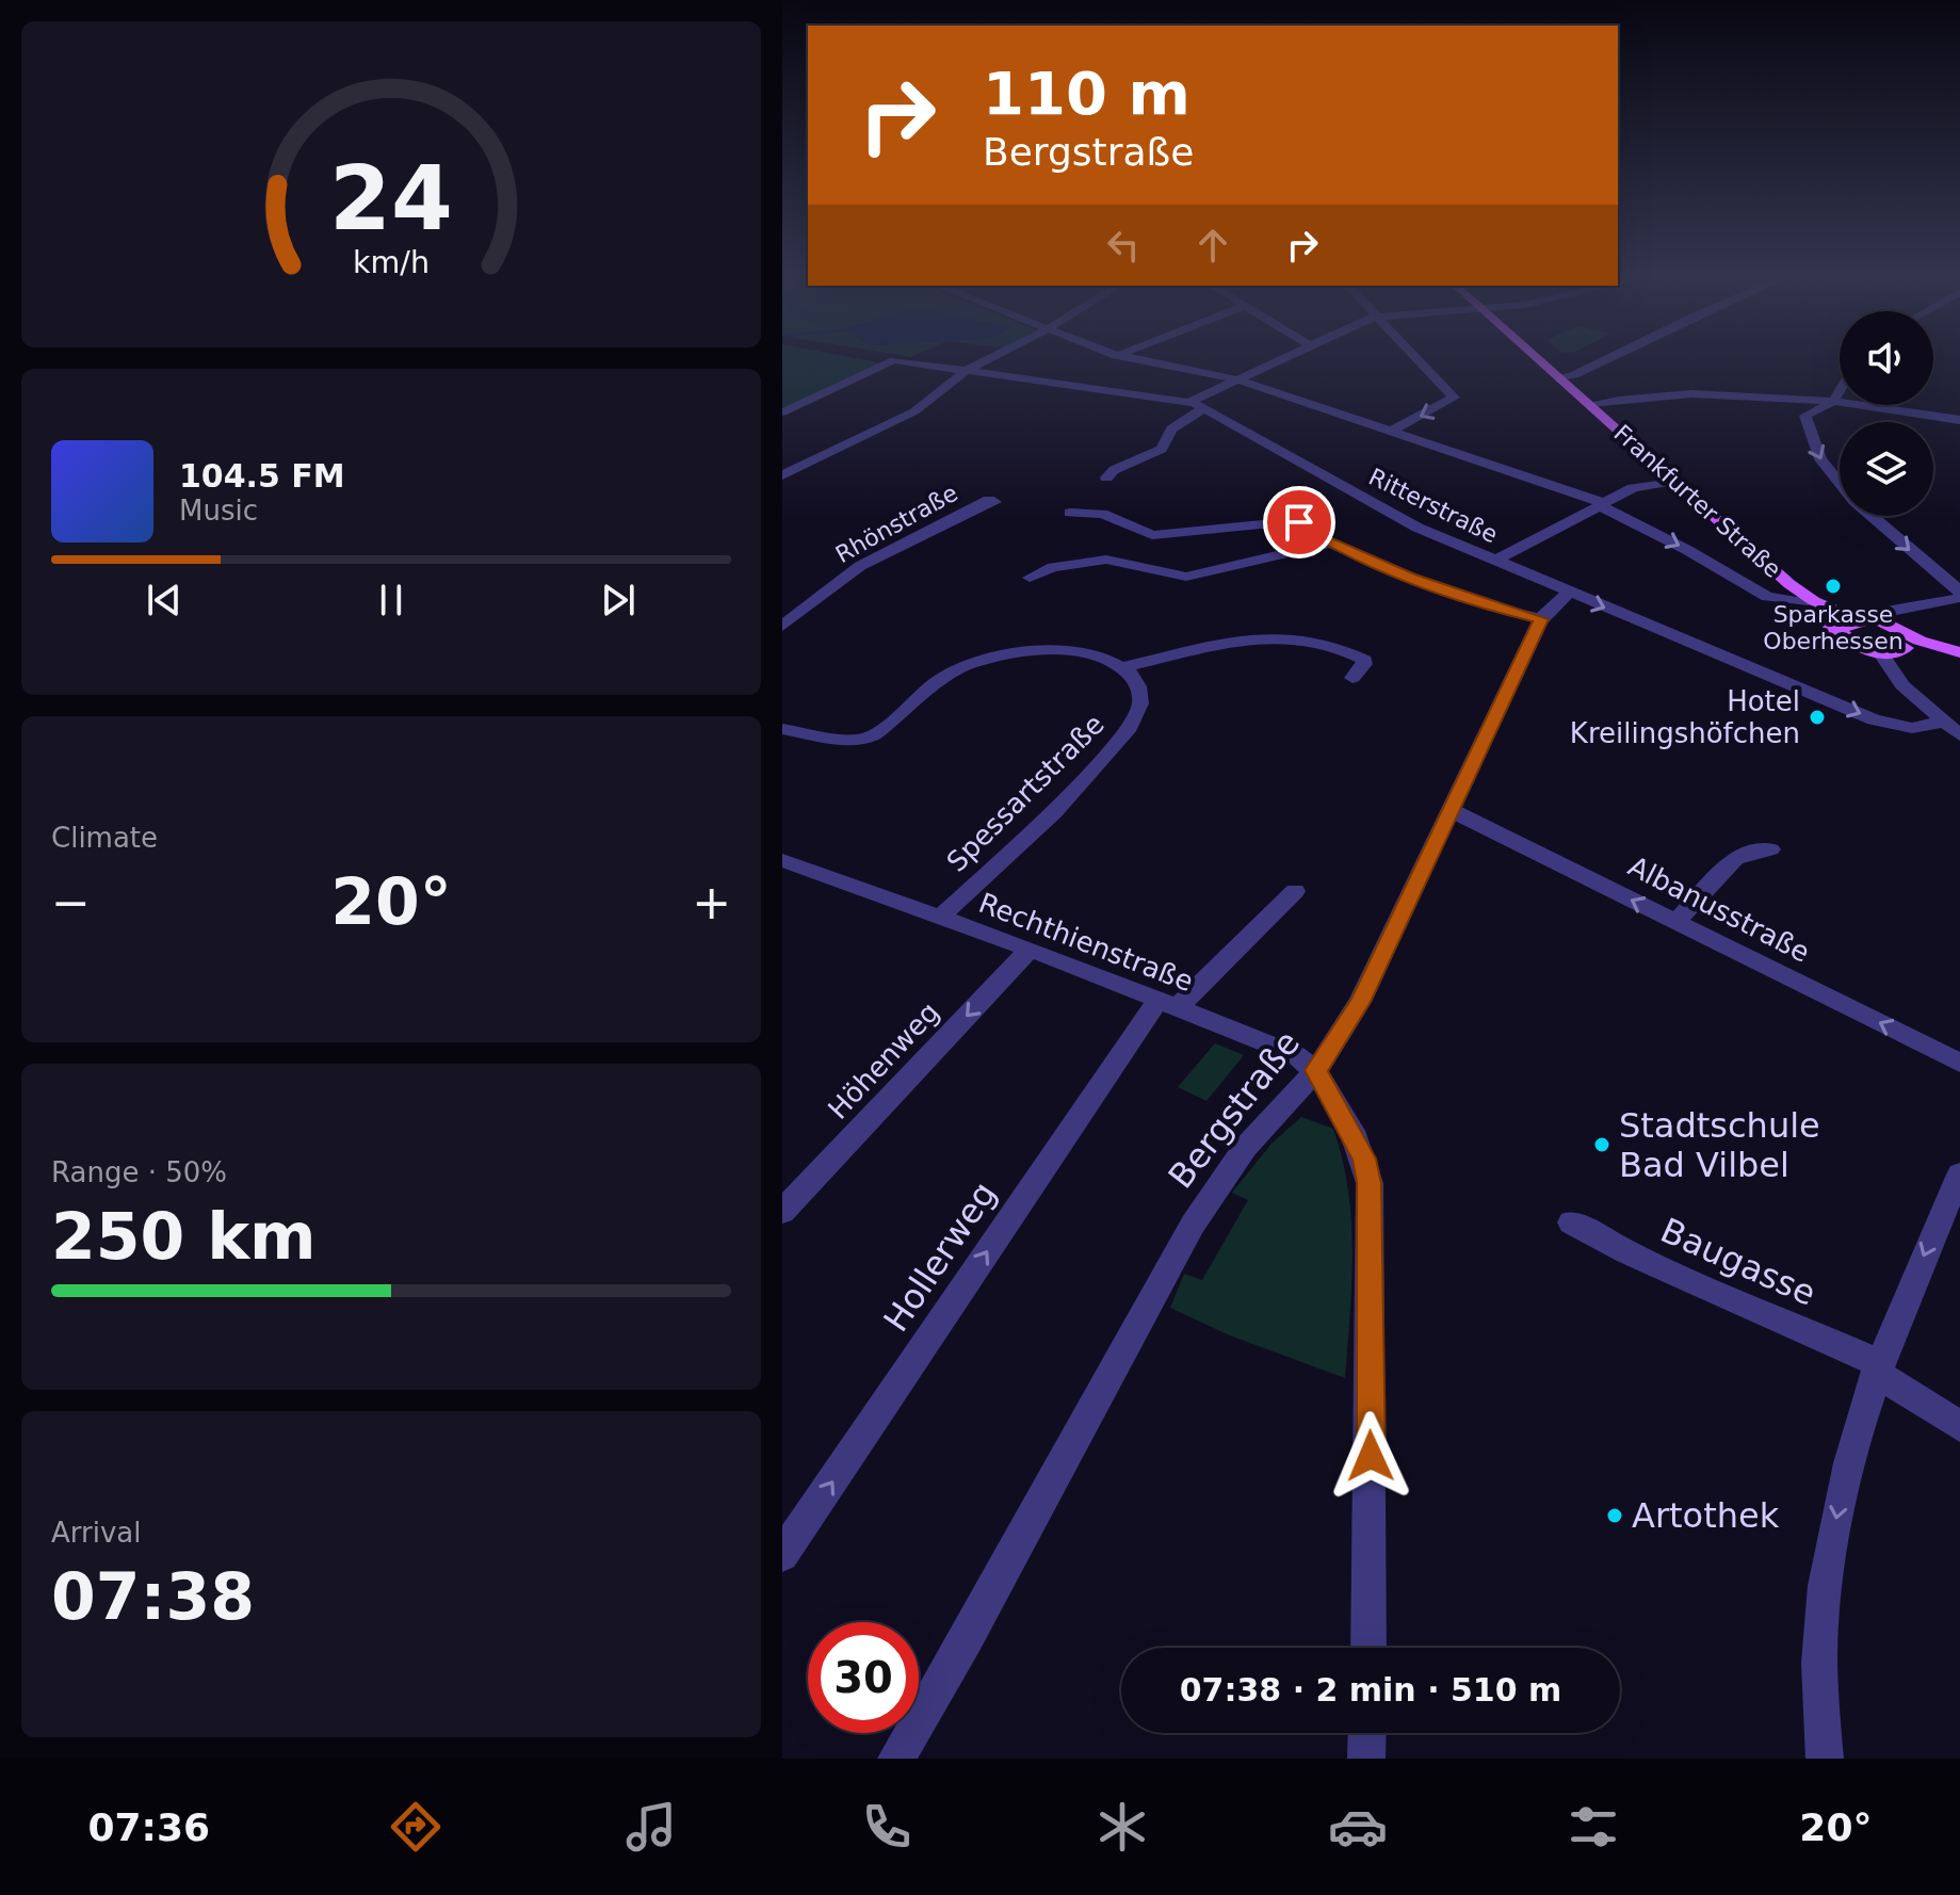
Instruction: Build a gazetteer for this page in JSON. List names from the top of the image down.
{
  "streets": {
    "main road": ["Frankfurter Straße"],
    "street": [
      "Ritterstraße",
      "Rhönstraße",
      "Spessartstraße",
      "Albanusstraße",
      "Rechthienstraße",
      "Höhenweg",
      "Bergstraße",
      "Hollerweg",
      "Baugasse"
    ]
  },
  "crossings": [
    ["Frankfurter Straße", "Ritterstraße"],
    ["Ritterstraße", "Bergstraße"],
    ["Spessartstraße", "Rechthienstraße"],
    ["Albanusstraße", "Bergstraße"],
    ["Rechthienstraße", "Höhenweg"],
    ["Rechthienstraße", "Bergstraße"],
    ["Rechthienstraße", "Hollerweg"]
  ],
  "one_way": ["Albanusstraße", "Höhenweg", "Hollerweg"],
  "places": [
    "Sparkasse Oberhessen",
    "Hotel Kreilingshöfchen",
    "Stadtschule Bad Vilbel",
    "Artothek"
  ],
  "page": {
    "turn": ["110 m", "Bergstraße"],
    "song": ["104.5 FM", "Music"],
    "tile": [
      "Climate",
      ["Range · 50%", "250 km"],
      ["Arrival", "07:38"]
    ],
    "heat": ["−", "20°", "+"],
    "limit": "30",
    "trip": "07:38 · 2 min · 510 m",
    "tabs": ["07:36", "20°"],
    "gauge": ["24", "km/h"]
  }
}
